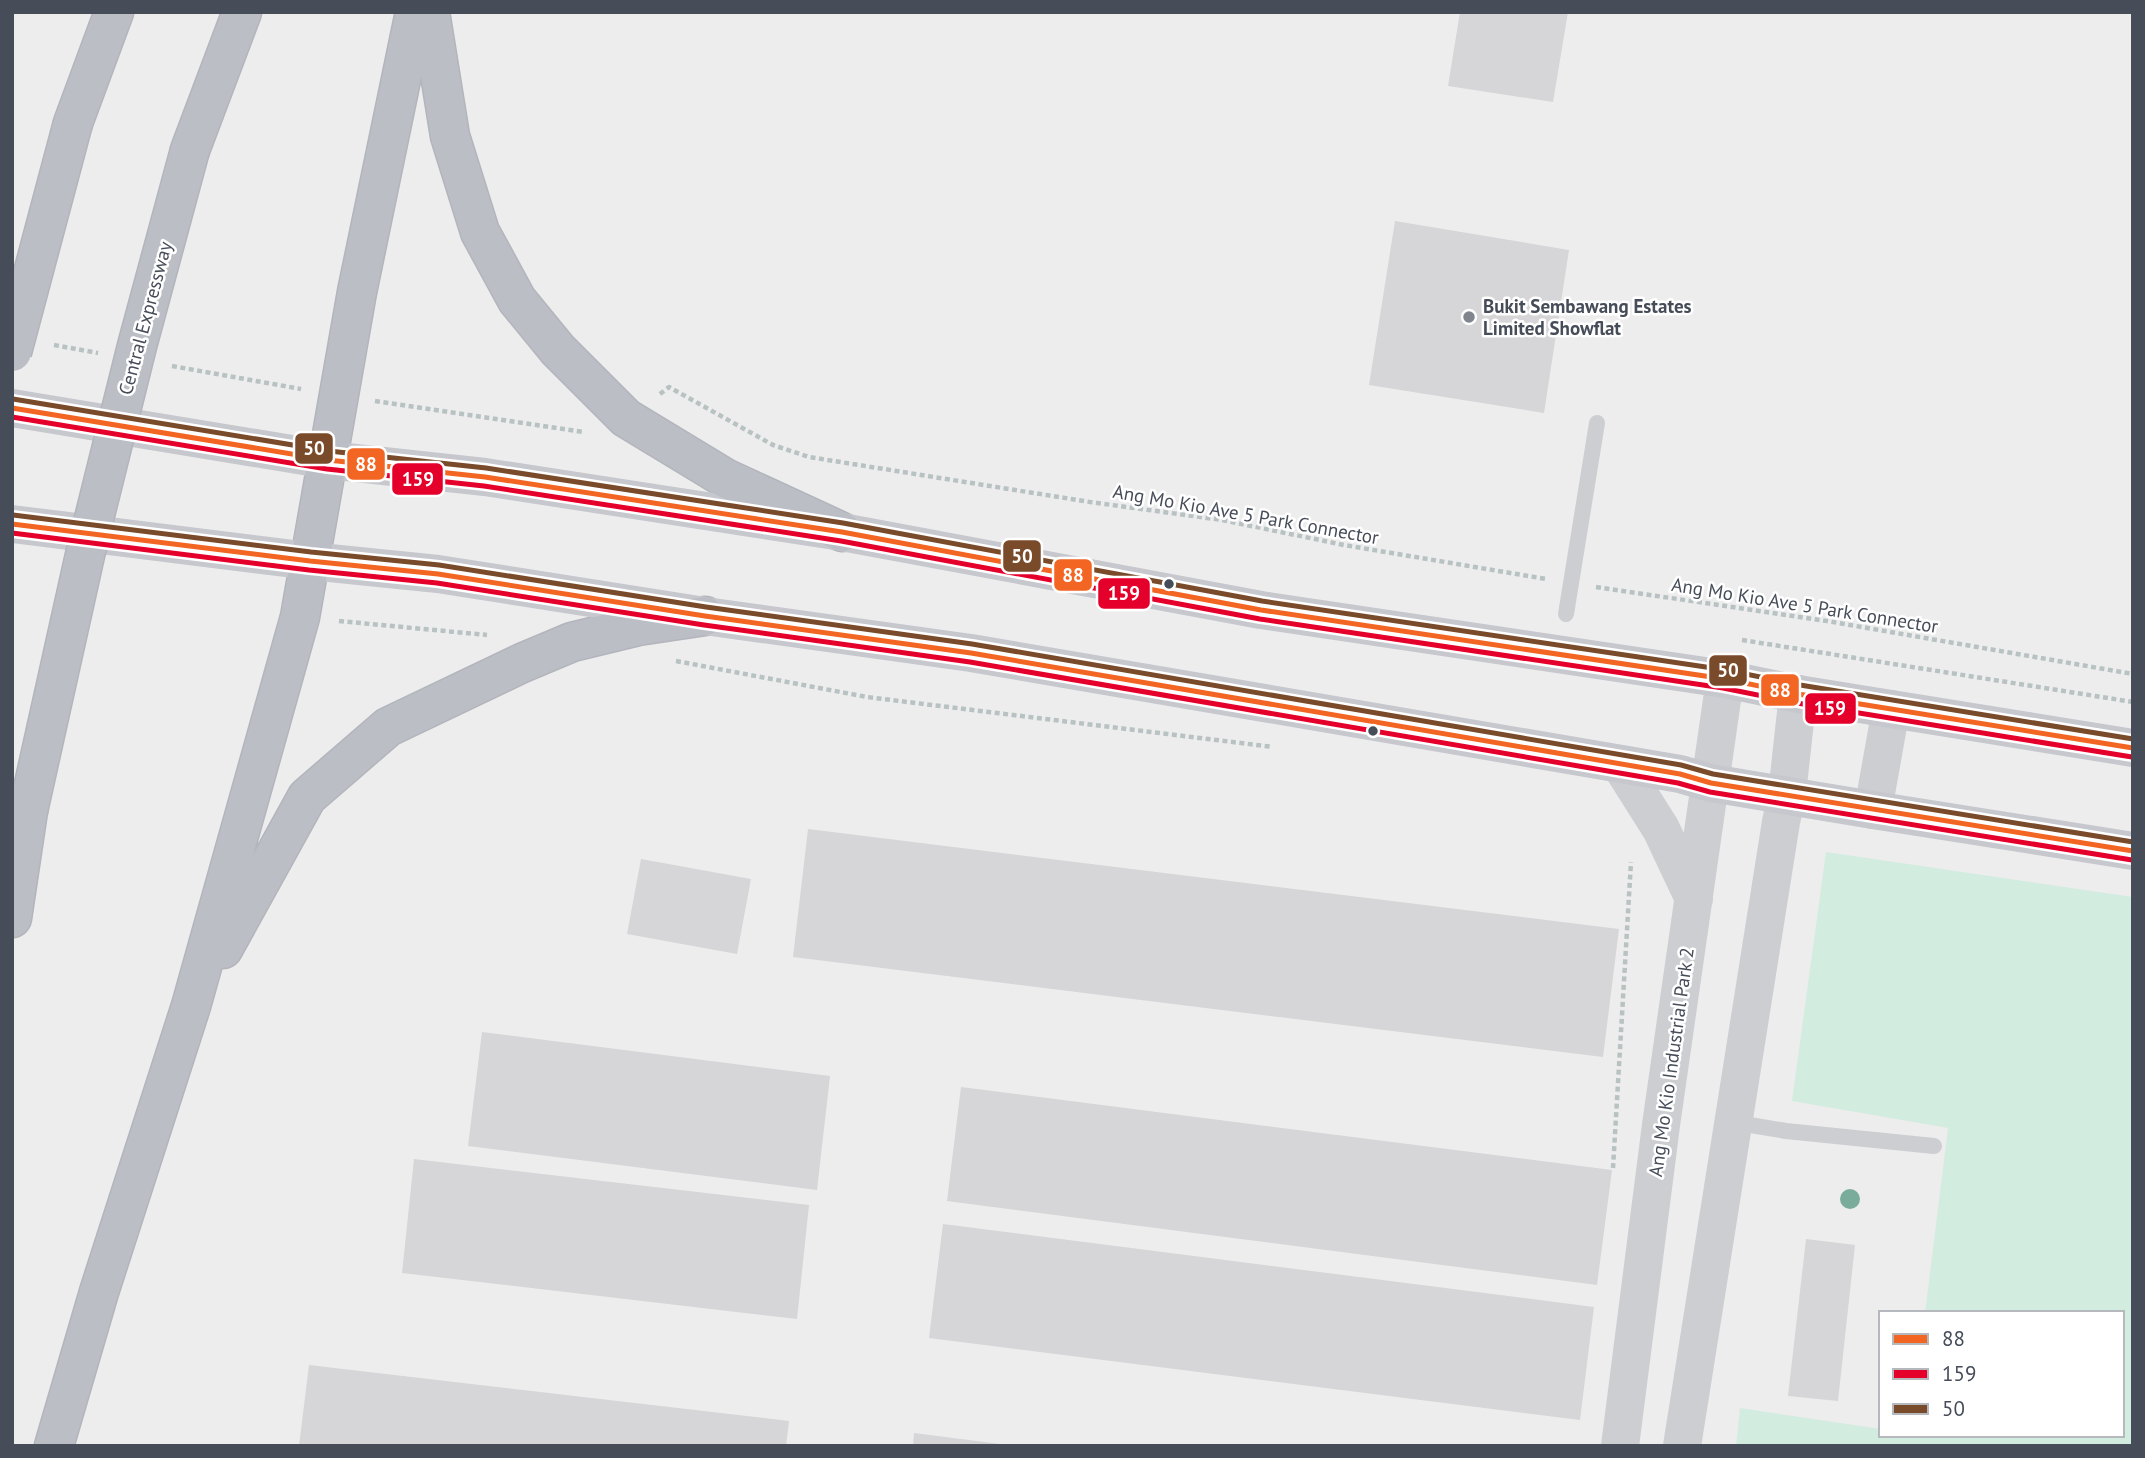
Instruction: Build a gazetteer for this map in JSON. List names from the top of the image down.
{
  "streets": {
    "highway": ["Central Expressway"],
    "street": ["Ang Mo Kio Industrial Park 2"],
    "path": ["Ang Mo Kio Ave 5 Park Connector"]
  },
  "places": ["Bukit Sembawang Estates Limited Showflat"],
  "lines": ["transit line 50", "transit line 88", "transit line 159"],
  "legend": ["88", "159", "50"]
}
